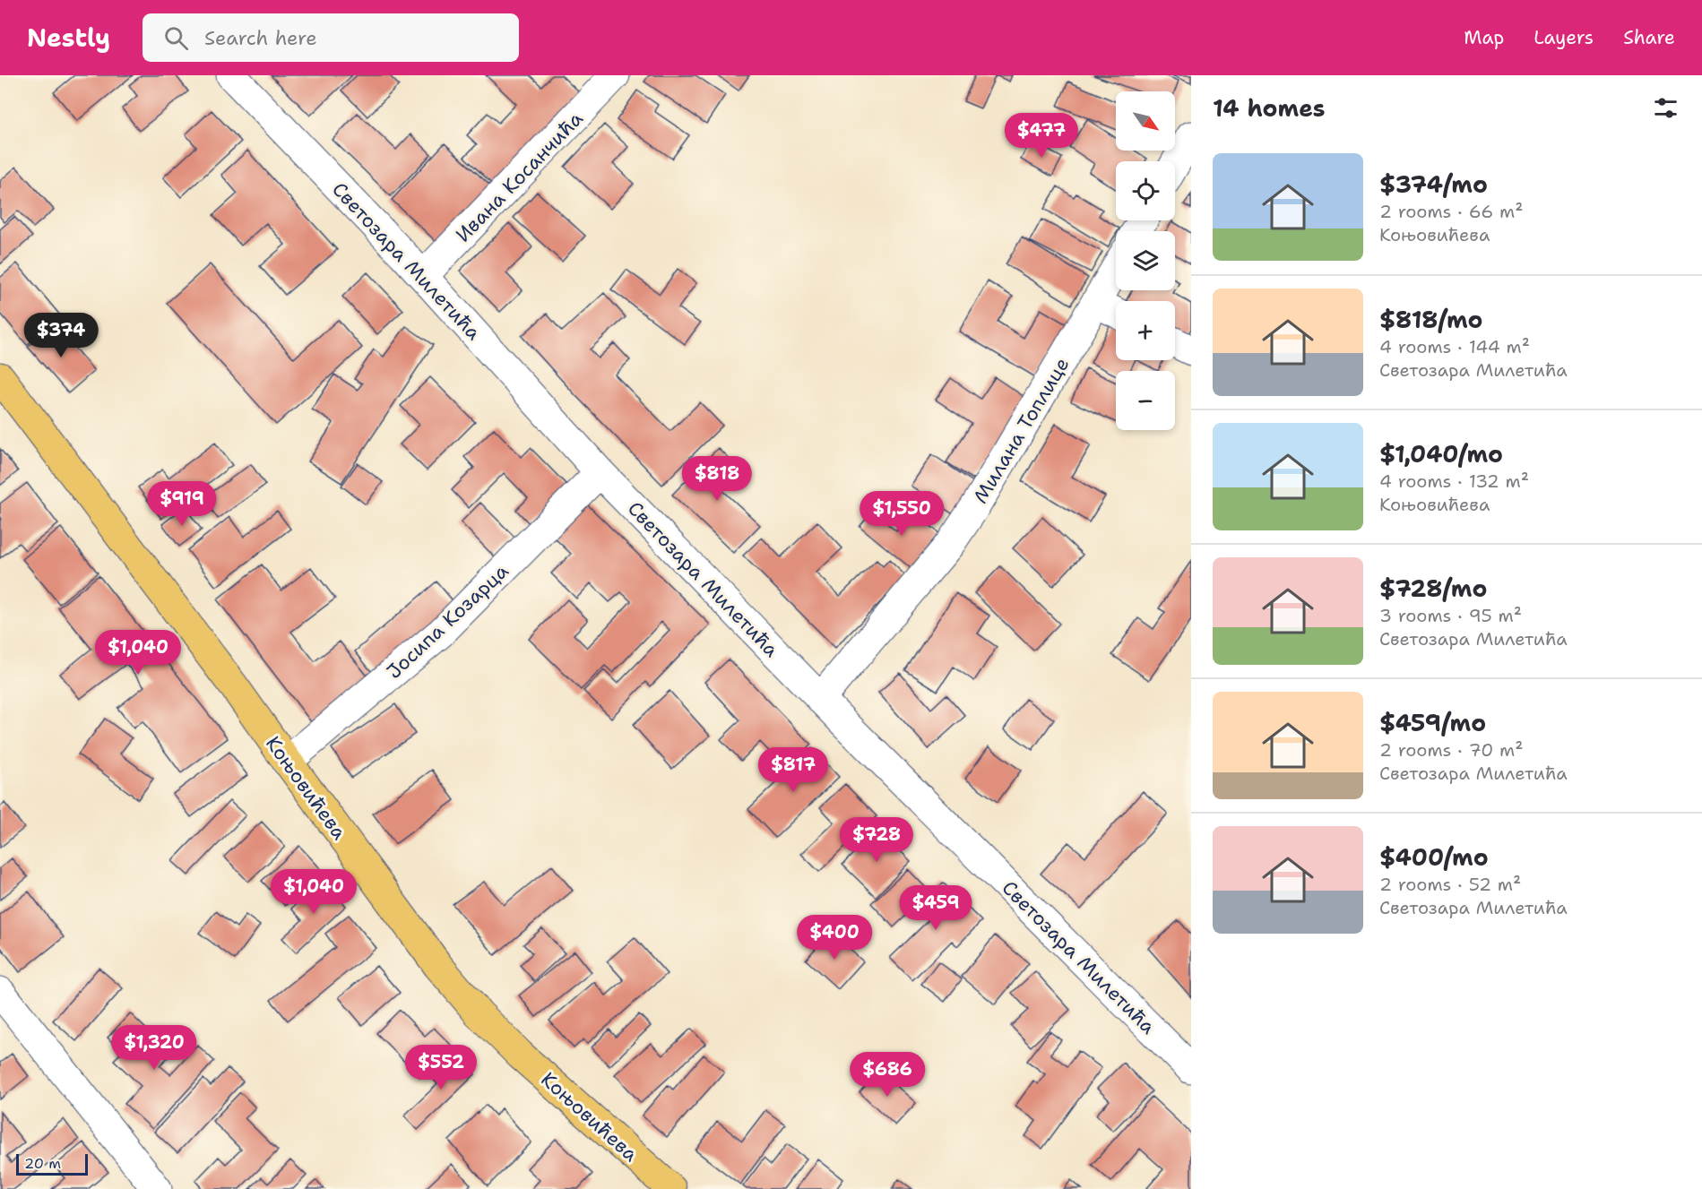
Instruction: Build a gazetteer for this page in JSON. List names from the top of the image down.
{
  "streets": {
    "main road": ["Коњовићева"],
    "street": [
      "Ивана Косанчића",
      "Светозара Милетића",
      "Милана Топлице",
      "Јосипа Козарца"
    ]
  },
  "crossings": [
    ["Ивана Косанчића", "Светозара Милетића"],
    ["Светозара Милетића", "Милана Топлице"],
    ["Светозара Милетића", "Јосипа Козарца"],
    ["Јосипа Козарца", "Коњовићева"]
  ],
  "scale_bar": "20 m",
  "north": "bottom right",
  "page": {
    "header": "Nestly",
    "search": "Search here",
    "nav": ["Map", "Layers", "Share"],
    "heading": "14 homes",
    "map_buttons": ["+", "−"],
    "price": [
      "$477",
      "$374",
      "$818",
      "$919",
      "$1,550",
      "$1,040",
      "$817",
      "$728",
      "$1,040",
      "$459",
      "$400",
      "$1,320",
      "$552",
      "$686"
    ],
    "list": [
      {
        "name": "$374/mo",
        "note": "2 rooms · 66 m² · Коњовићева"
      },
      {
        "name": "$818/mo",
        "note": "4 rooms · 144 m² · Светозара Милетића"
      },
      {
        "name": "$1,040/mo",
        "note": "4 rooms · 132 m² · Коњовићева"
      },
      {
        "name": "$728/mo",
        "note": "3 rooms · 95 m² · Светозара Милетића"
      },
      {
        "name": "$459/mo",
        "note": "2 rooms · 70 m² · Светозара Милетића"
      },
      {
        "name": "$400/mo",
        "note": "2 rooms · 52 m² · Светозара Милетића"
      }
    ],
    "scale": "20 m"
  }
}
